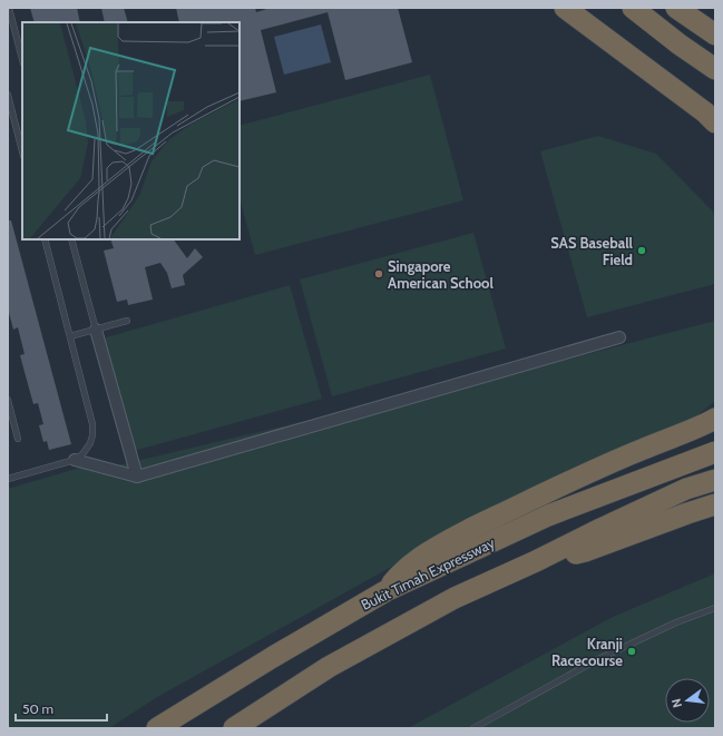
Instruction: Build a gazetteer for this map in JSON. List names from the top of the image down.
{
  "streets": {
    "highway": ["Bukit Timah Expressway"]
  },
  "places": ["SAS Baseball Field", "Singapore American School", "Kranji Racecourse"],
  "scale_bar": "50 m",
  "north": "left"
}
